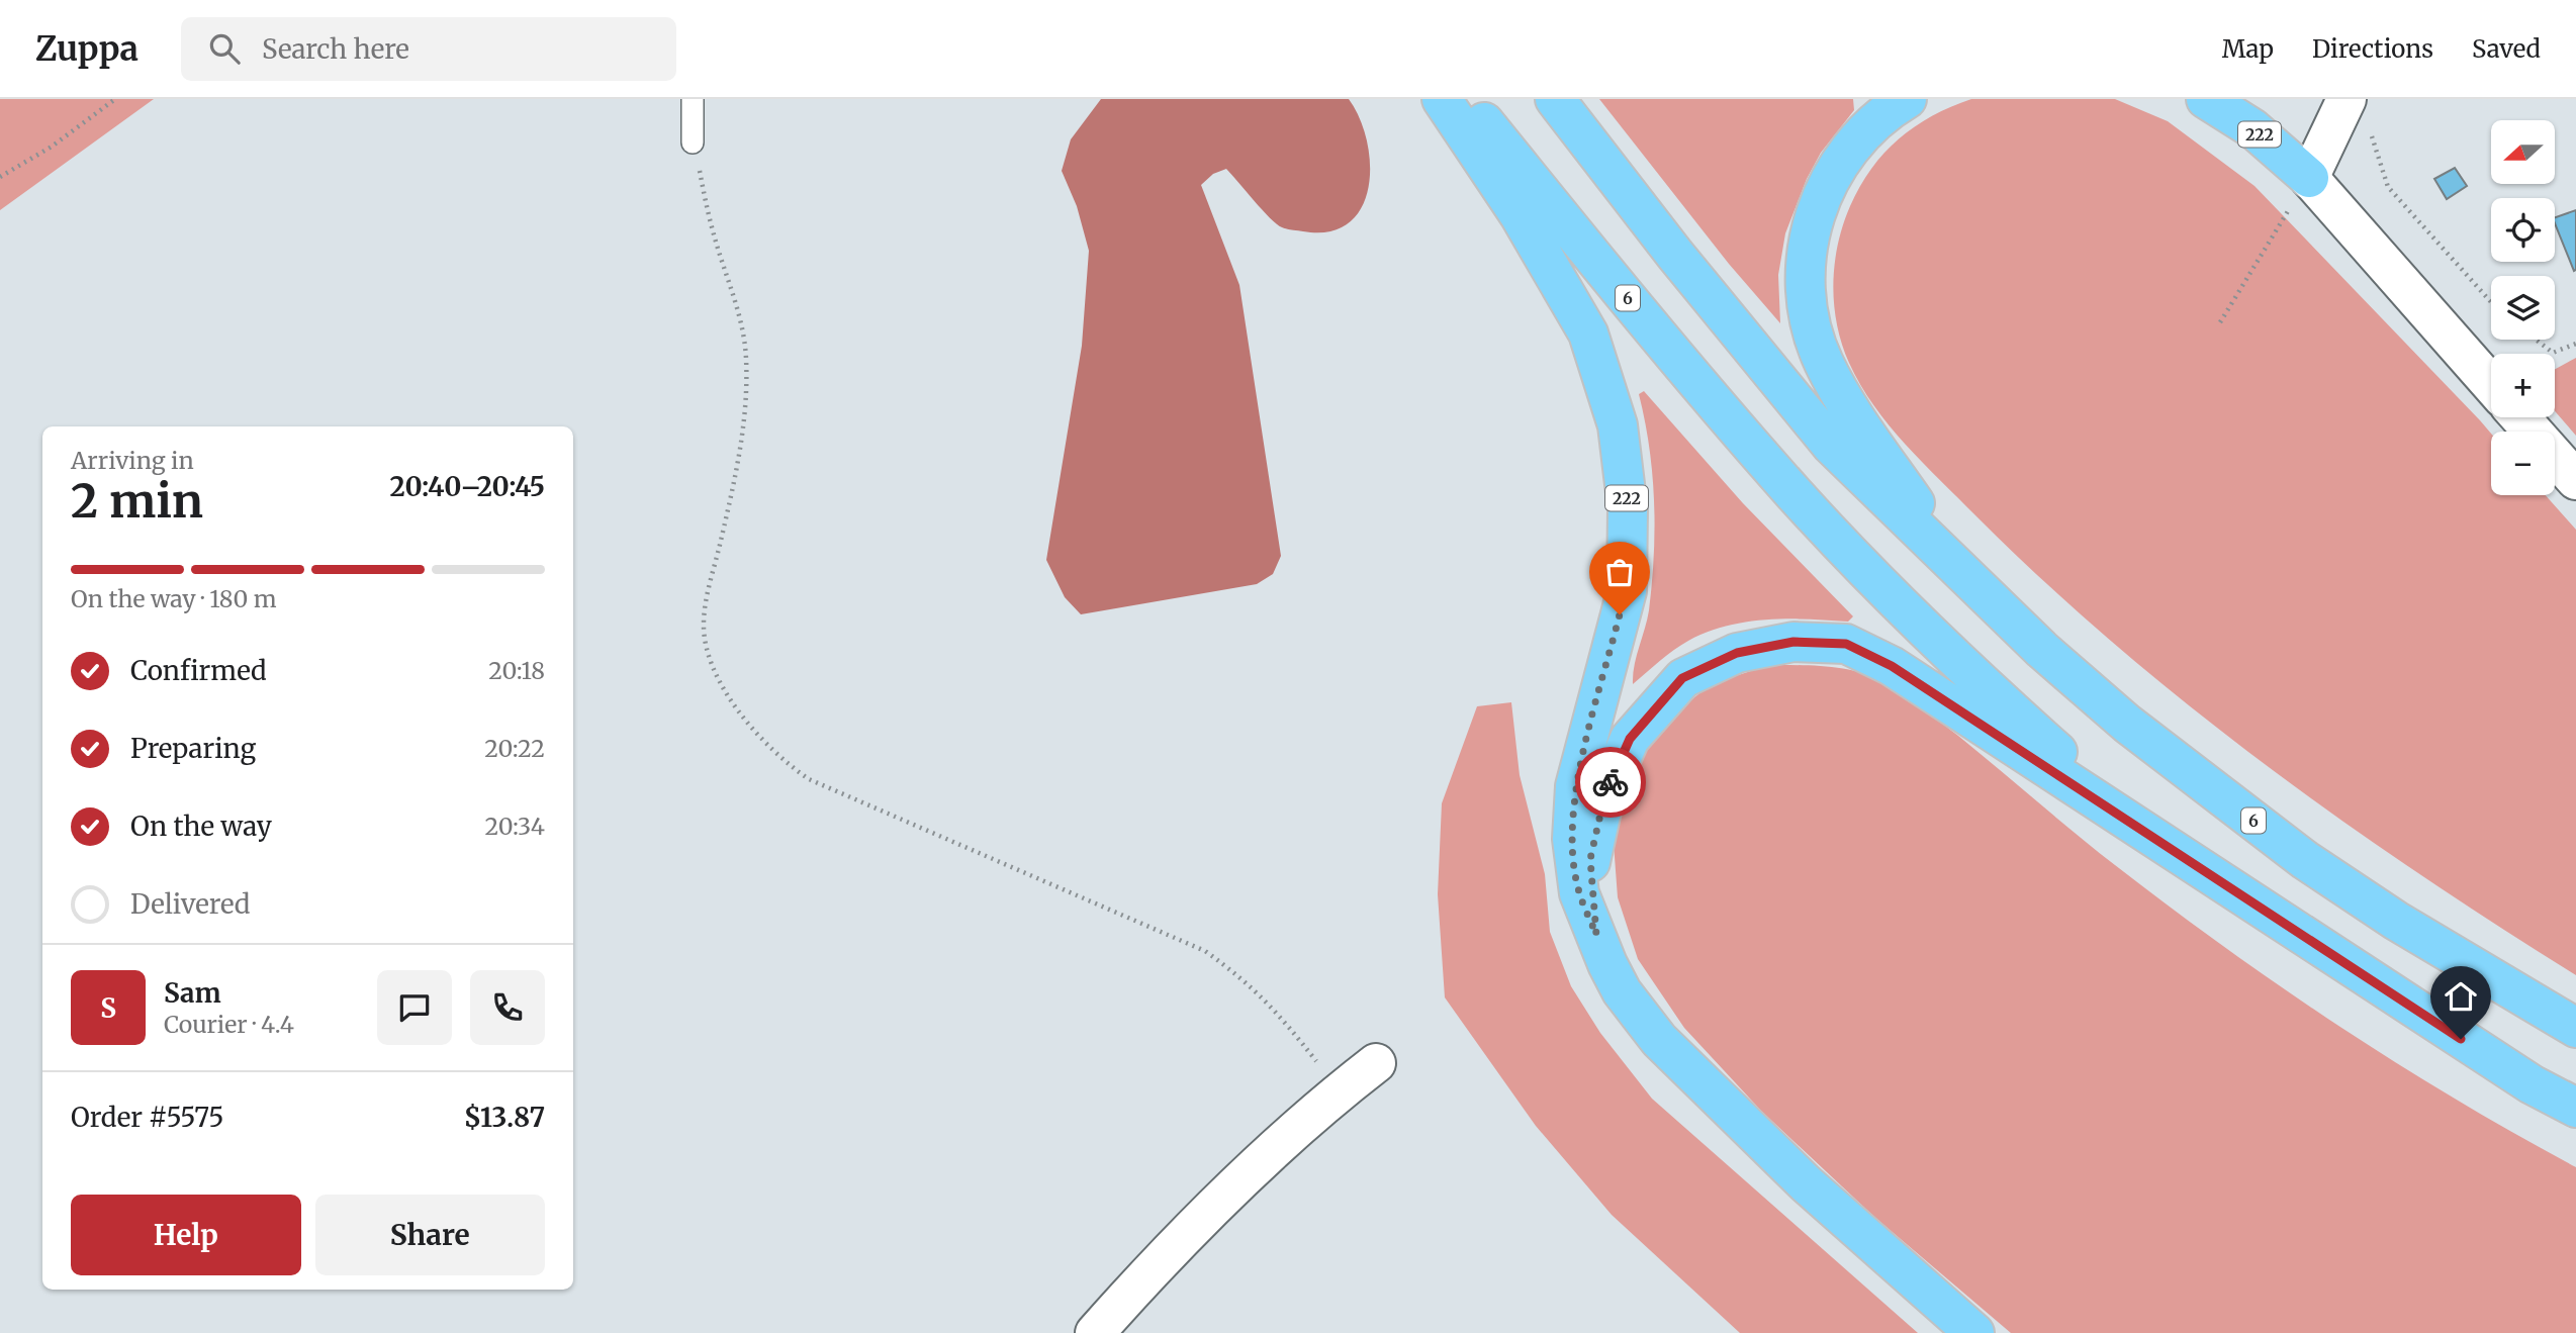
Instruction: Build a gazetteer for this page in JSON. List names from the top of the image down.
{
  "streets": {
    "highway": ["222", "6"]
  },
  "north": "left",
  "page": {
    "header": "Zuppa",
    "search": "Search here",
    "nav": ["Map", "Directions", "Saved"],
    "map_buttons": ["+", "−"],
    "heading": ["2 min", "Arriving in", "20:40–20:45"],
    "panel": [
      "Sam",
      "Courier · 4.4",
      "Order #5575",
      "$13.87"
    ],
    "bar": "On the way · 180 m",
    "list": [
      ["Confirmed", "20:18"],
      ["Preparing", "20:22"],
      ["On the way", "20:34"],
      "Delivered"
    ],
    "round": "S",
    "buttons": ["Help", "Share"]
  }
}
